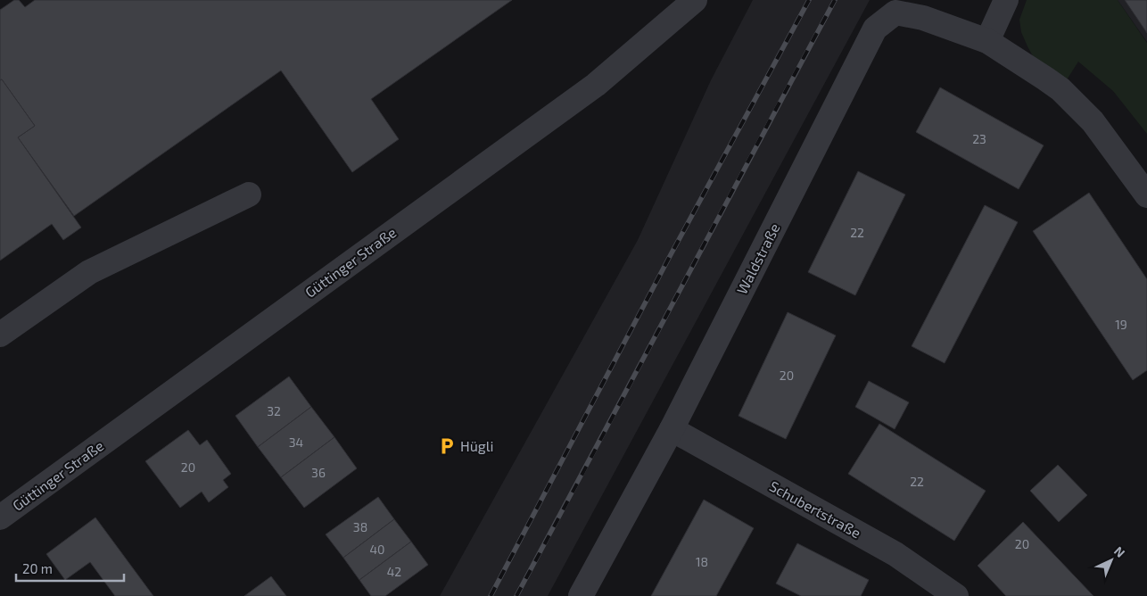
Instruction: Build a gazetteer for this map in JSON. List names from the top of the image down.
{
  "streets": {
    "street": ["Waldstraße", "Güttinger Straße", "Schubertstraße"]
  },
  "crossings": [
    ["Waldstraße", "Schubertstraße"]
  ],
  "places": {
    "parking": ["Hügli"]
  },
  "house_numbers": [
    "23",
    "22",
    "19",
    "20",
    "32",
    "34",
    "20",
    "36",
    "22",
    "38",
    "20",
    "40",
    "18",
    "42"
  ],
  "scale_bar": "20 m",
  "north": "top right"
}
